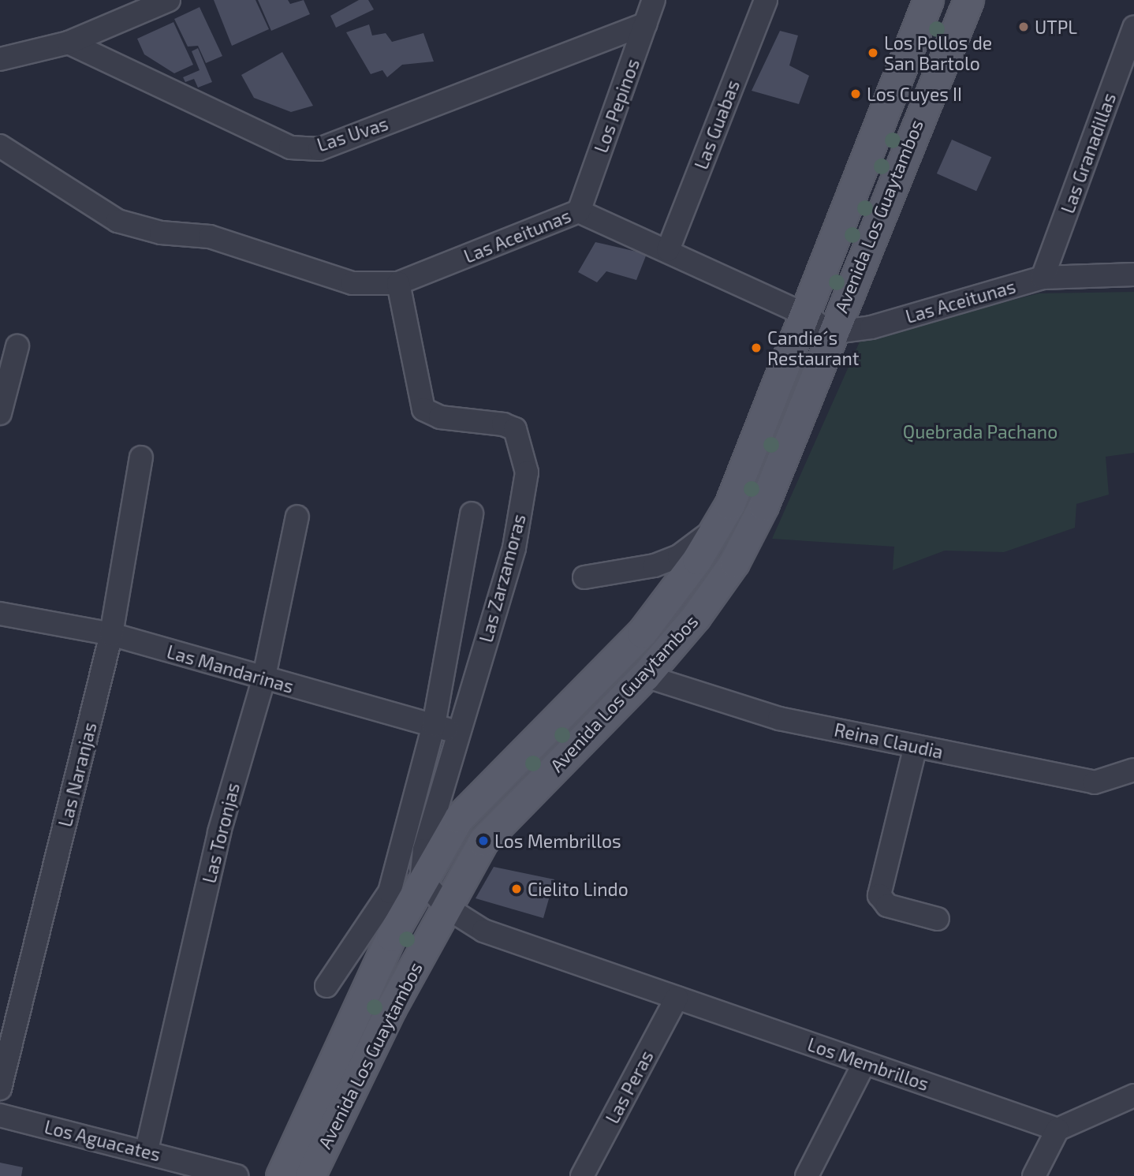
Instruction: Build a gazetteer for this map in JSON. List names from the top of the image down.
{
  "streets": {
    "main road": ["Avenida Los Guaytambos"],
    "street": [
      "Los Pepinos",
      "Las Guabas",
      "Las Uvas",
      "Las Granadillas",
      "Las Aceitunas",
      "Las Zarzamoras",
      "Las Mandarinas",
      "Reina Claudia",
      "Las Naranjas",
      "Las Toronjas",
      "Los Membrillos",
      "Las Peras",
      "Los Aguacates"
    ]
  },
  "crossings": [
    ["Los Pepinos", "Las Uvas"],
    ["Los Pepinos", "Las Aceitunas"],
    ["Las Guabas", "Las Aceitunas"],
    ["Las Granadillas", "Las Aceitunas"],
    ["Avenida Los Guaytambos", "Las Aceitunas"],
    ["Avenida Los Guaytambos", "Las Zarzamoras"],
    ["Avenida Los Guaytambos", "Reina Claudia"],
    ["Avenida Los Guaytambos", "Los Membrillos"],
    ["Las Aceitunas", "Las Zarzamoras"],
    ["Las Zarzamoras", "Las Mandarinas"],
    ["Las Zarzamoras", "Los Membrillos"],
    ["Las Mandarinas", "Las Naranjas"],
    ["Las Mandarinas", "Las Toronjas"],
    ["Las Toronjas", "Los Aguacates"],
    ["Los Membrillos", "Las Peras"]
  ],
  "parks": ["Quebrada Pachano"],
  "places": [
    "UTPL",
    "Los Pollos de San Bartolo",
    "Los Cuyes II",
    "Candie´s Restaurant",
    "Los Membrillos",
    "Cielito Lindo"
  ]
}
